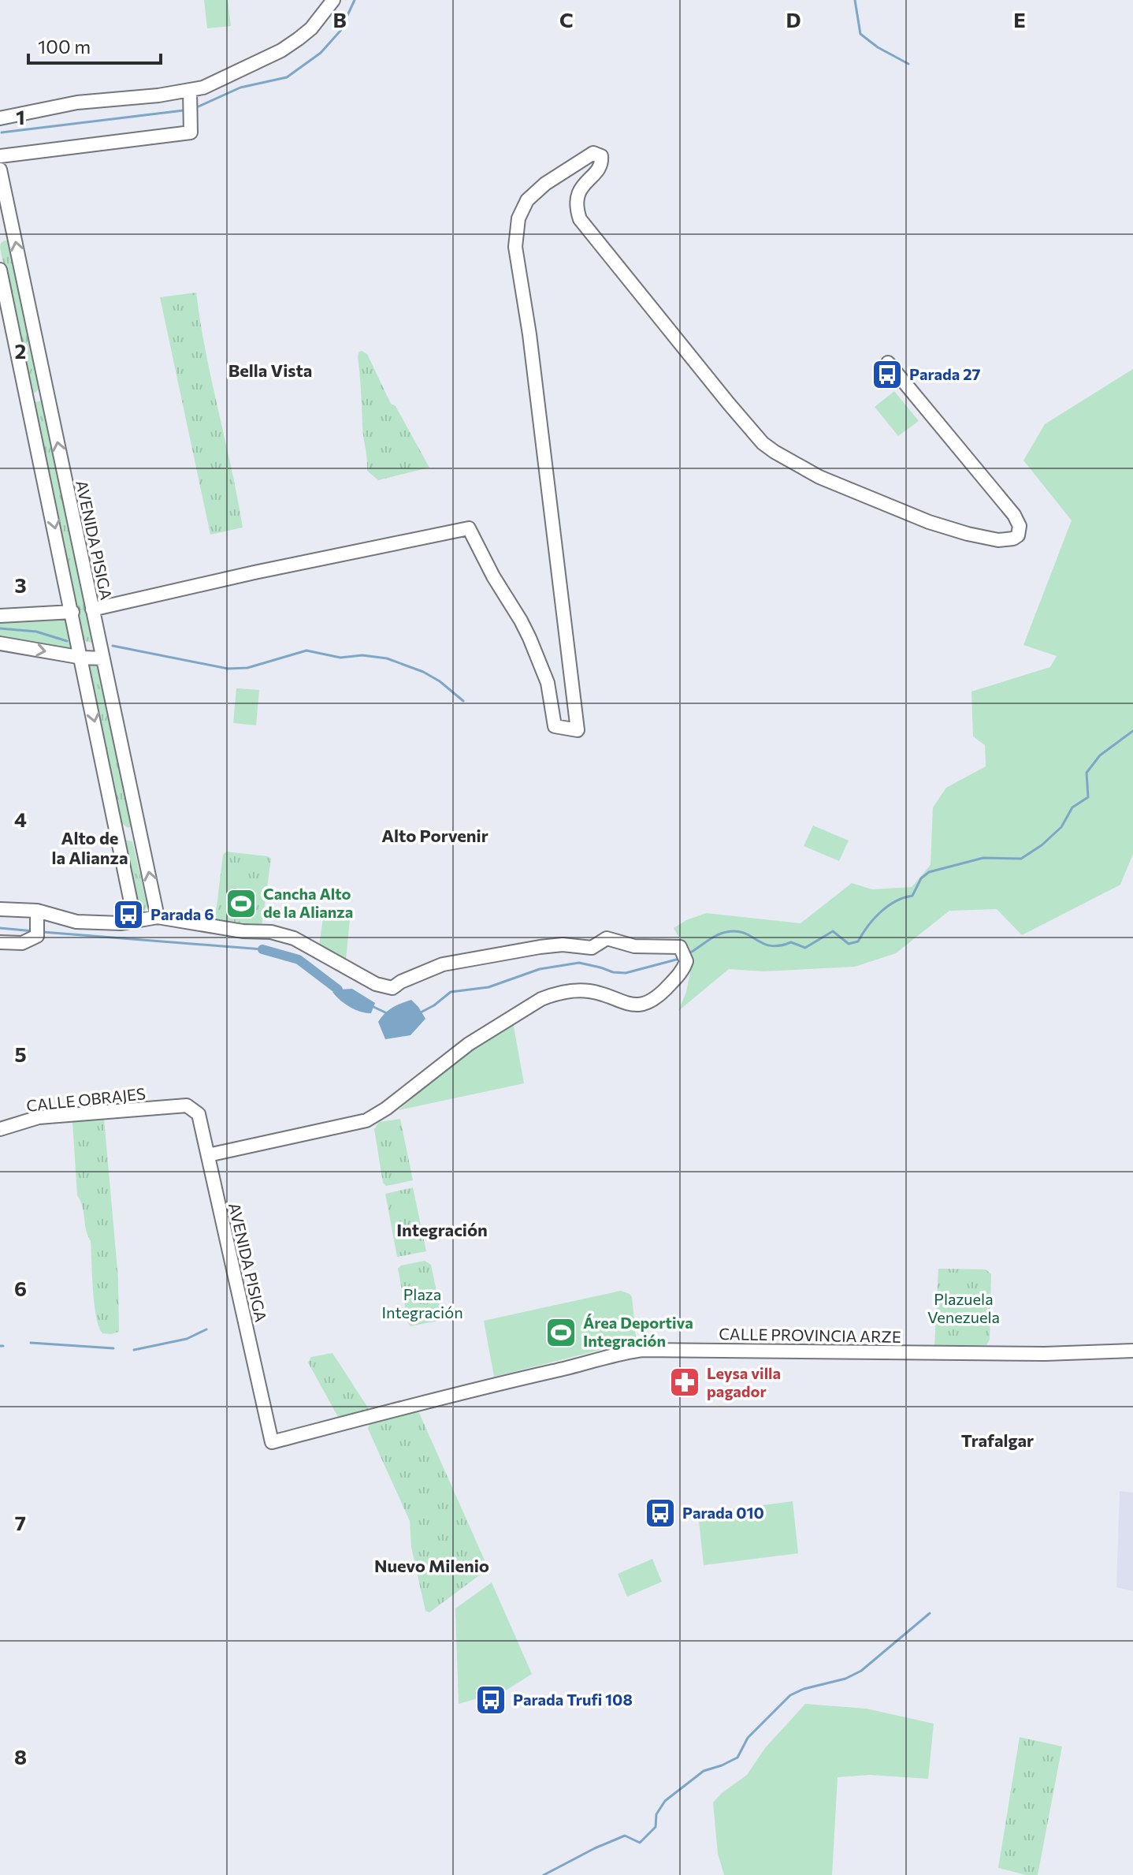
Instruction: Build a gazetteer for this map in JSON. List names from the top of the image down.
{
  "streets": {
    "street": ["AVENIDA PISIGA", "CALLE OBRAJES", "CALLE PROVINCIA ARZE"]
  },
  "crossings": [
    ["AVENIDA PISIGA", "CALLE OBRAJES"],
    ["AVENIDA PISIGA", "CALLE PROVINCIA ARZE"]
  ],
  "districts": [
    "Bella Vista",
    "Alto Porvenir",
    "Alto de la Alianza",
    "Integración",
    "Trafalgar",
    "Nuevo Milenio"
  ],
  "parks": ["Plaza Integración", "Plazuela Venezuela"],
  "places": {
    "bus stop": [
      "Parada 27",
      "Parada 6",
      "Parada 010",
      "Parada Trufi 108"
    ],
    "sports": ["Cancha Alto de la Alianza", "Área Deportiva Integración"],
    "pharmacy": ["Leysa villa pagador"]
  },
  "scale_bar": "100 m",
  "grid": {
    "columns": [
      "B",
      "C",
      "D",
      "E"
    ],
    "rows": [
      "1",
      "2",
      "3",
      "4",
      "5",
      "6",
      "7",
      "8"
    ]
  }
}
